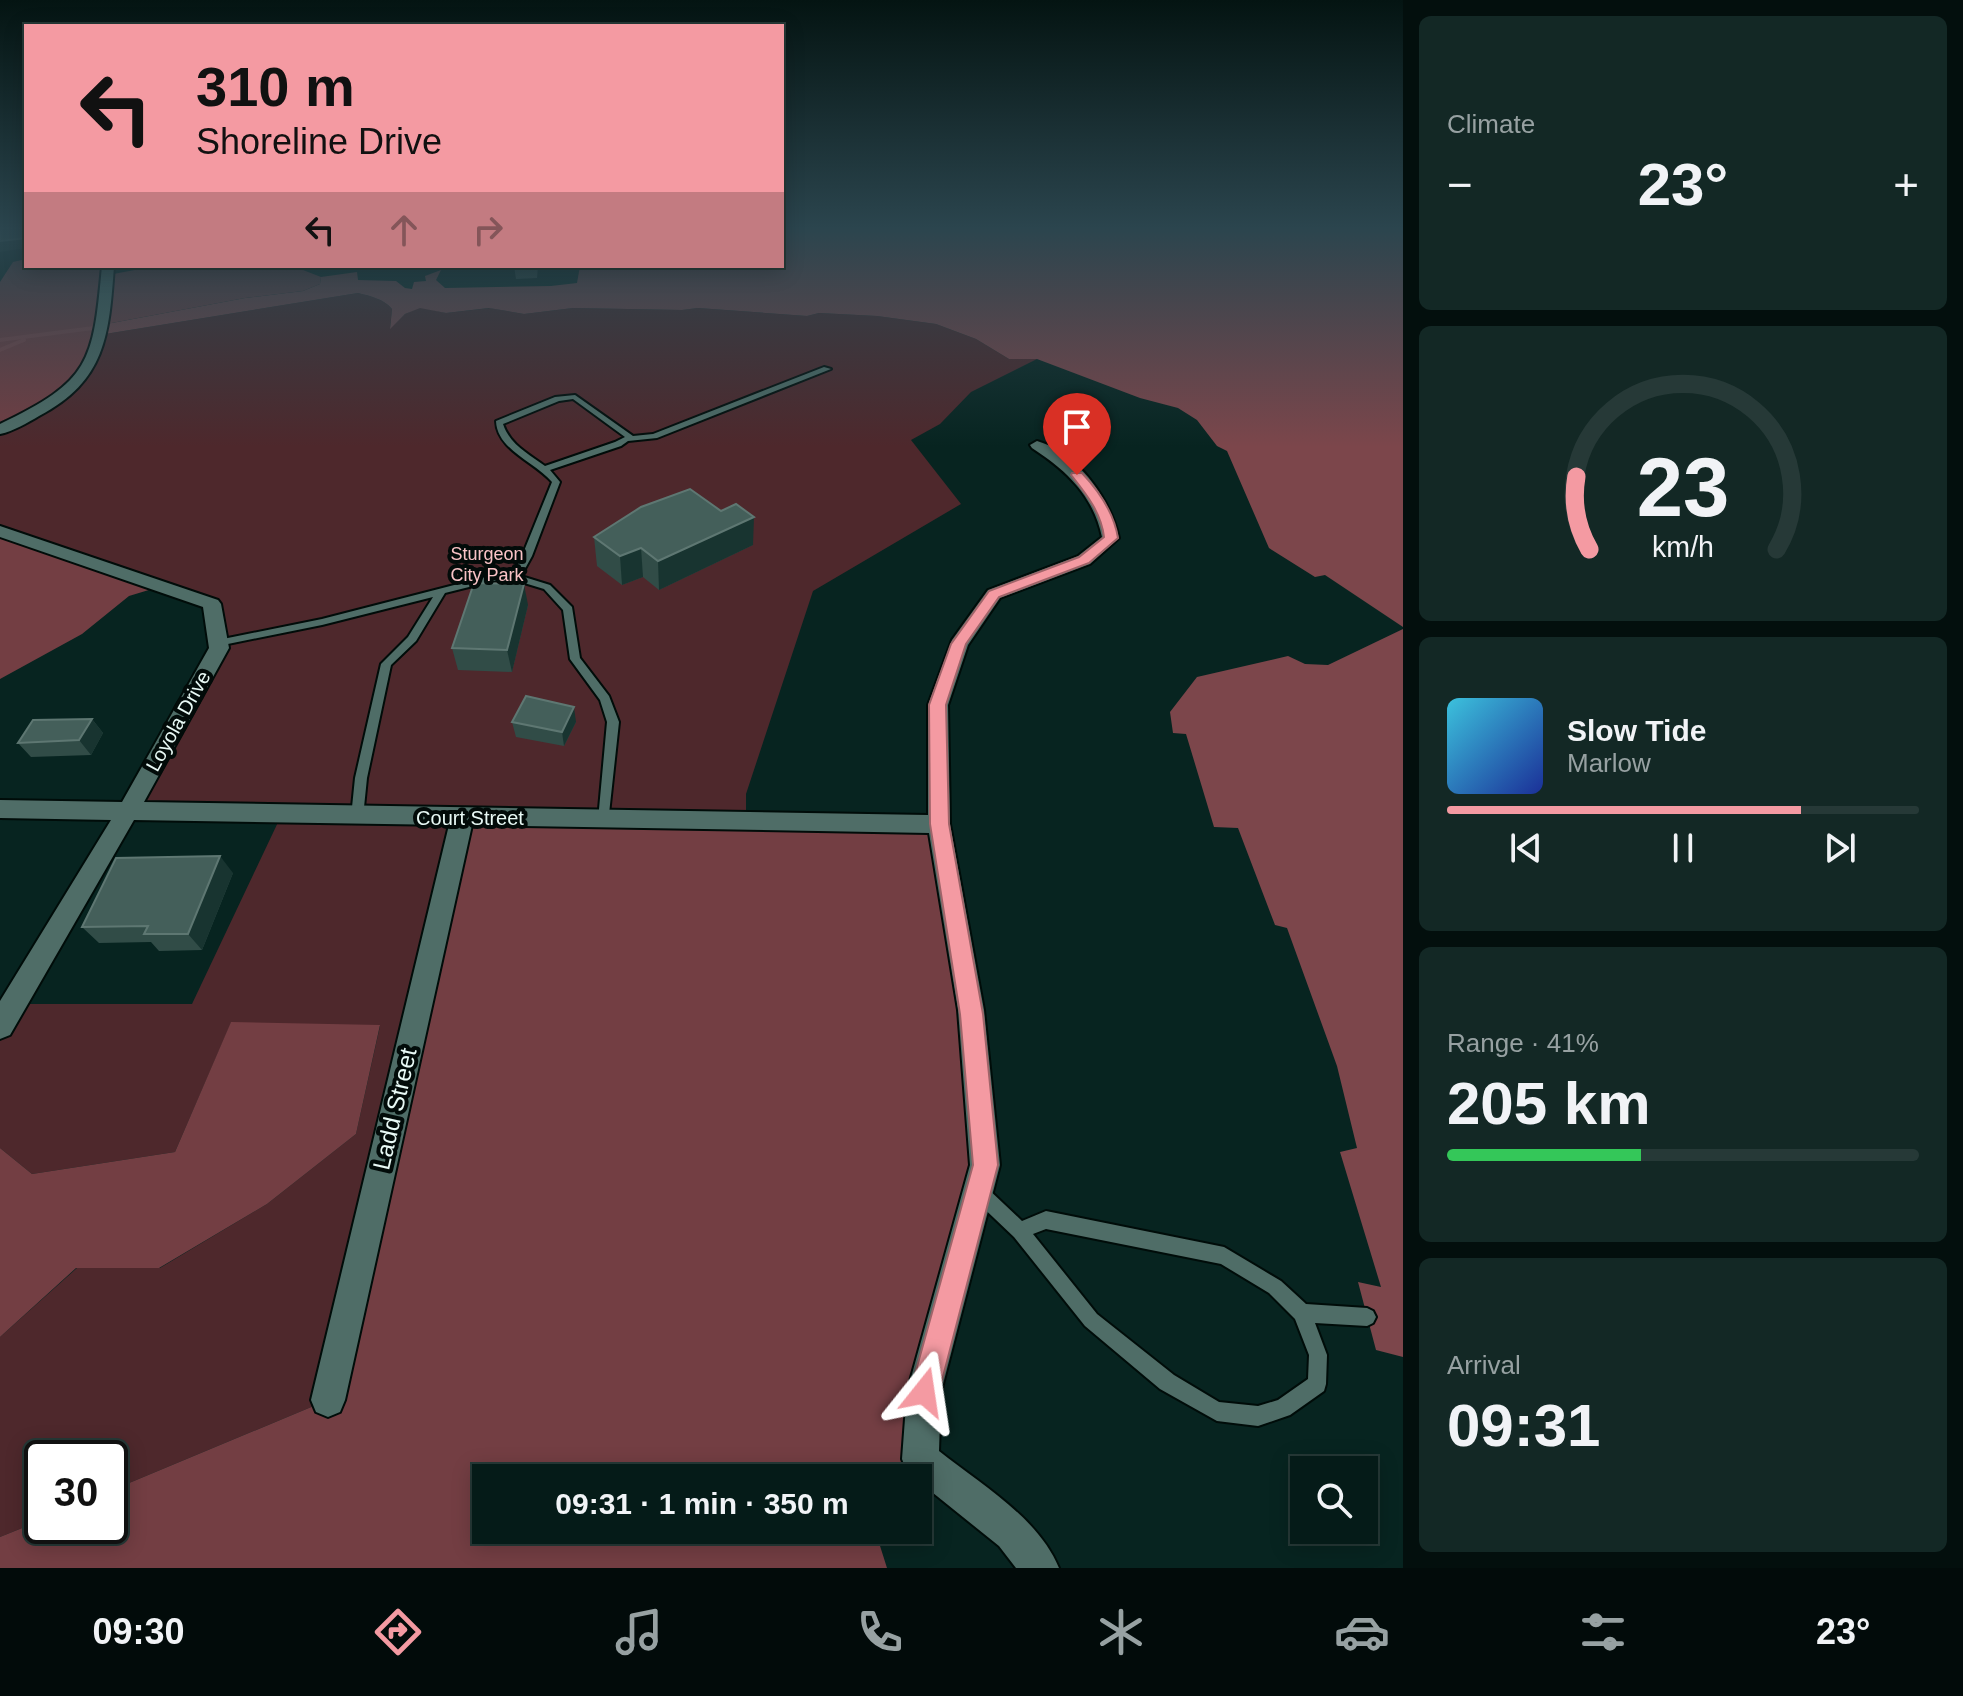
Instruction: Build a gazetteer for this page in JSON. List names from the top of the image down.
{
  "streets": {
    "street": ["Loyola Drive", "Court Street", "Ladd Street"]
  },
  "crossings": [
    ["Loyola Drive", "Court Street"],
    ["Court Street", "Ladd Street"]
  ],
  "parks": ["Sturgeon City Park"],
  "page": {
    "tile": [
      "Climate",
      ["Range · 41%", "205 km"],
      ["Arrival", "09:31"]
    ],
    "turn": ["310 m", "Shoreline Drive"],
    "heat": ["−", "23°", "+"],
    "song": ["Slow Tide", "Marlow"],
    "limit": "30",
    "trip": "09:31 · 1 min · 350 m",
    "tabs": ["09:30", "23°"],
    "gauge": ["23", "km/h"]
  }
}
